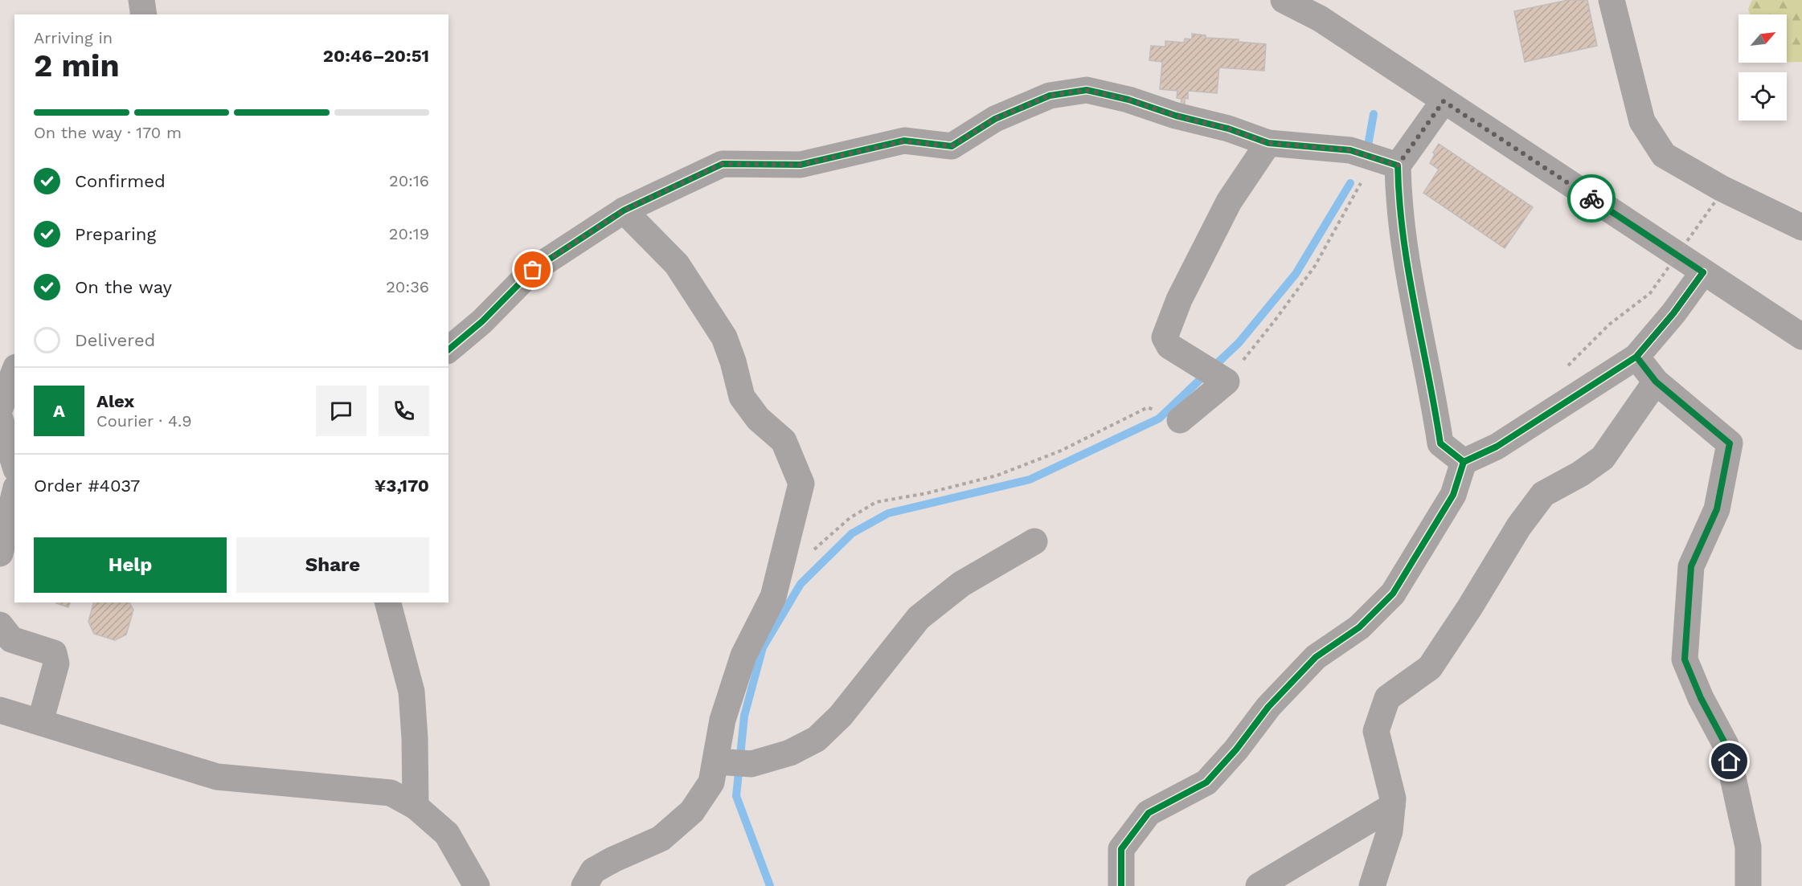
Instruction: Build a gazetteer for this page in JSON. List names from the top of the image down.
{
  "north": "top right",
  "page": {
    "heading": ["2 min", "Arriving in", "20:46–20:51"],
    "panel": [
      "Alex",
      "Courier · 4.9",
      "Order #4037",
      "¥3,170"
    ],
    "bar": "On the way · 170 m",
    "list": [
      ["Confirmed", "20:16"],
      ["Preparing", "20:19"],
      ["On the way", "20:36"],
      "Delivered"
    ],
    "round": "A",
    "buttons": ["Help", "Share"]
  }
}
